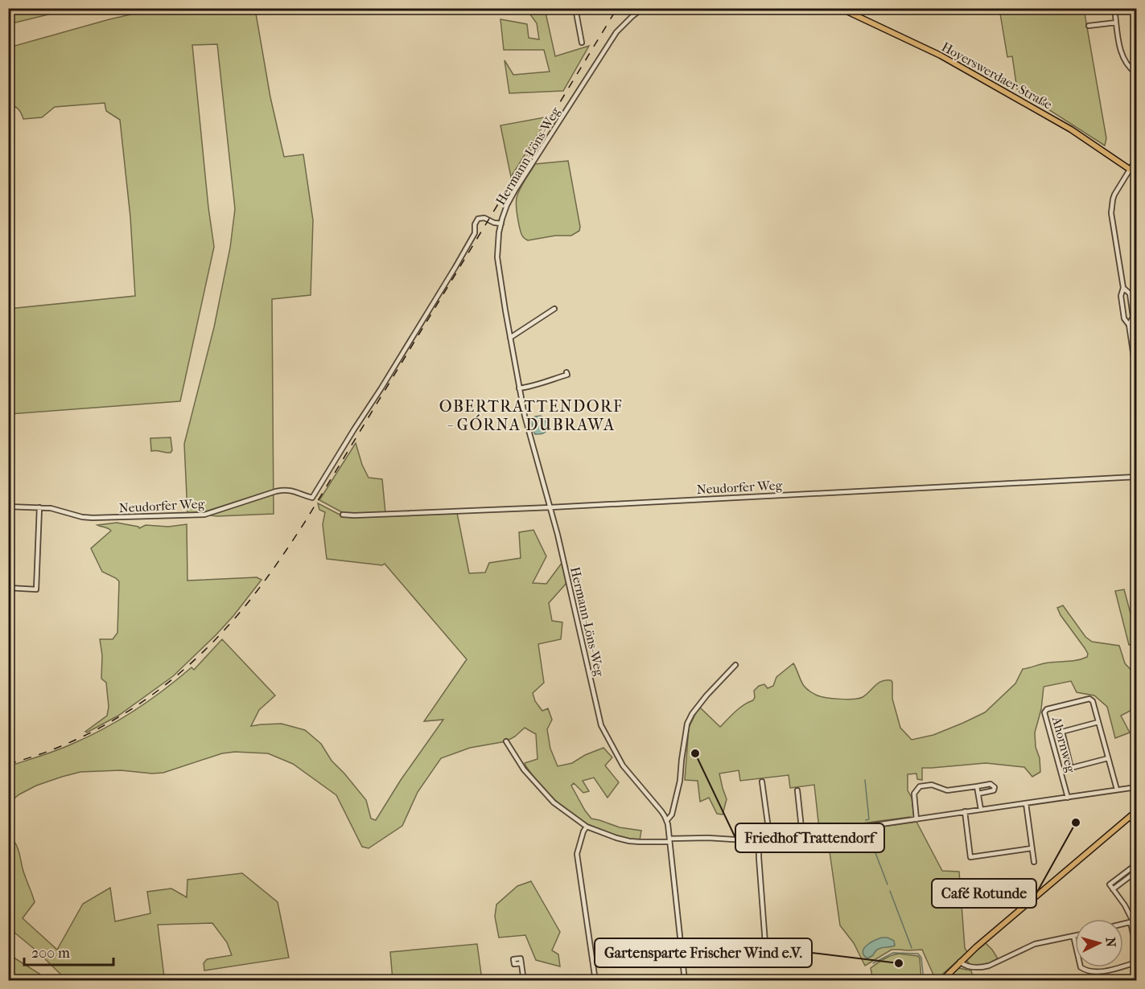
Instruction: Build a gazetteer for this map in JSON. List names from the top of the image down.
{
  "streets": {
    "main road": ["Hoyerswerdaer Straße"],
    "street": ["Hermann-Löns-Weg", "Neudorfer Weg", "Ahornweg"]
  },
  "crossings": [
    ["Hermann-Löns-Weg", "Neudorfer Weg"]
  ],
  "districts": ["OBERTRATTENDORF - GÓRNA DUBRAWA"],
  "places": ["Friedhof Trattendorf", "Café Rotunde", "Gartensparte Frischer Wind e.V."],
  "scale_bar": "200 m",
  "north": "right"
}
